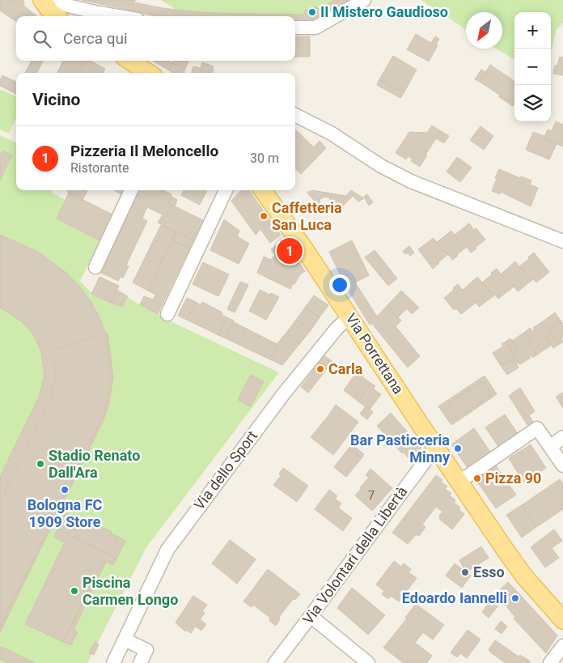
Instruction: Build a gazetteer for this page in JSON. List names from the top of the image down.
{
  "streets": {
    "main road": ["Via Porrettana"],
    "street": ["Via dello Sport", "Via Volontari della Libertà"]
  },
  "crossings": [
    ["Via Porrettana", "Via dello Sport"],
    ["Via Porrettana", "Via Volontari della Libertà"]
  ],
  "places": [
    "II Mistero Gaudioso",
    "Caffetteria San Luca",
    "Carla",
    "Bar Pasticceria Minny",
    "Stadio Renato Dall'Ara",
    "Pizza 90",
    "Bologna FC 1909 Store",
    "Esso",
    "Piscina Carmen Longo",
    "Edoardo Iannelli"
  ],
  "house_numbers": ["7"],
  "north": "bottom left",
  "page": {
    "map_buttons": ["+", "−"],
    "search": "Cerca qui",
    "heading": "Vicino",
    "list": [
      {
        "mark": "1",
        "name": "Pizzeria Il Meloncello",
        "note": "Ristorante",
        "value": "30 m"
      }
    ],
    "pins": "1"
  }
}
